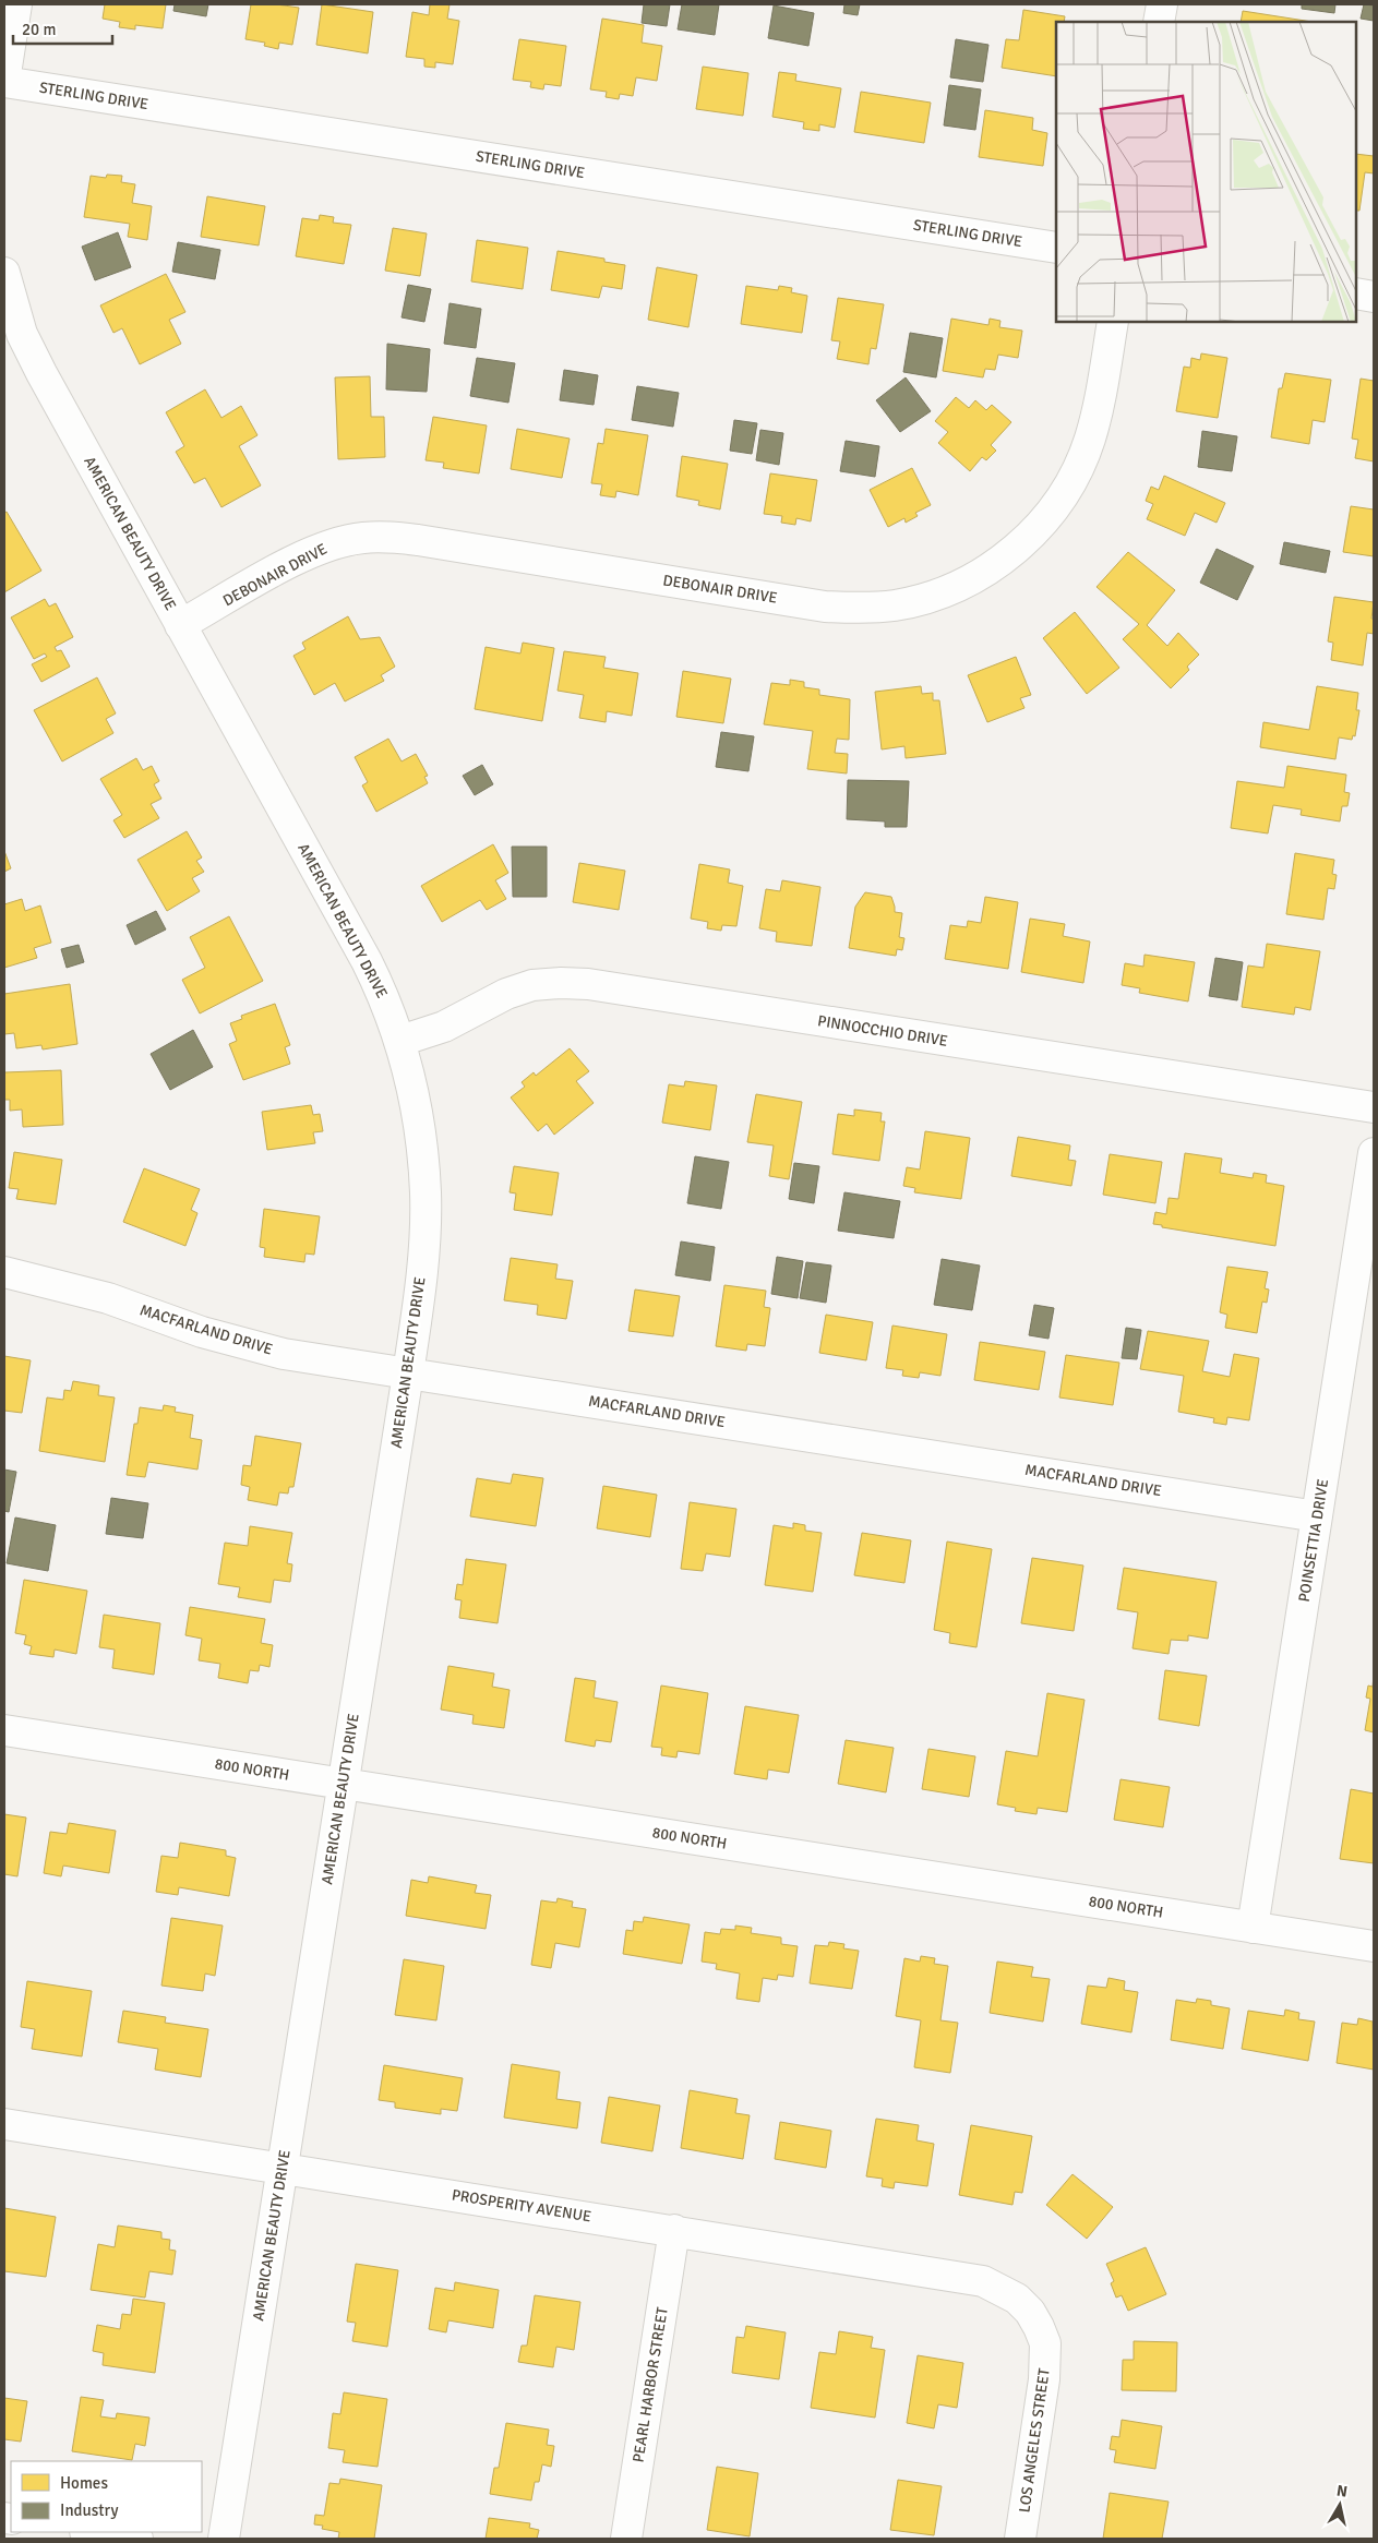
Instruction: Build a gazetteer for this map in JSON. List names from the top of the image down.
{
  "streets": {
    "street": [
      "STERLING DRIVE",
      "AMERICAN BEAUTY DRIVE",
      "DEBONAIR DRIVE",
      "PINNOCCHIO DRIVE",
      "MACFARLAND DRIVE",
      "POINSETTIA DRIVE",
      "800 NORTH",
      "PROSPERITY AVENUE",
      "PEARL HARBOR STREET",
      "LOS ANGELES STREET"
    ]
  },
  "crossings": [
    ["AMERICAN BEAUTY DRIVE", "DEBONAIR DRIVE"],
    ["AMERICAN BEAUTY DRIVE", "PINNOCCHIO DRIVE"],
    ["AMERICAN BEAUTY DRIVE", "MACFARLAND DRIVE"],
    ["AMERICAN BEAUTY DRIVE", "800 NORTH"],
    ["AMERICAN BEAUTY DRIVE", "PROSPERITY AVENUE"],
    ["MACFARLAND DRIVE", "POINSETTIA DRIVE"],
    ["POINSETTIA DRIVE", "800 NORTH"],
    ["PROSPERITY AVENUE", "PEARL HARBOR STREET"],
    ["PROSPERITY AVENUE", "LOS ANGELES STREET"]
  ],
  "legend": ["Homes", "Industry"],
  "scale_bar": "20 m",
  "north": "top"
}
